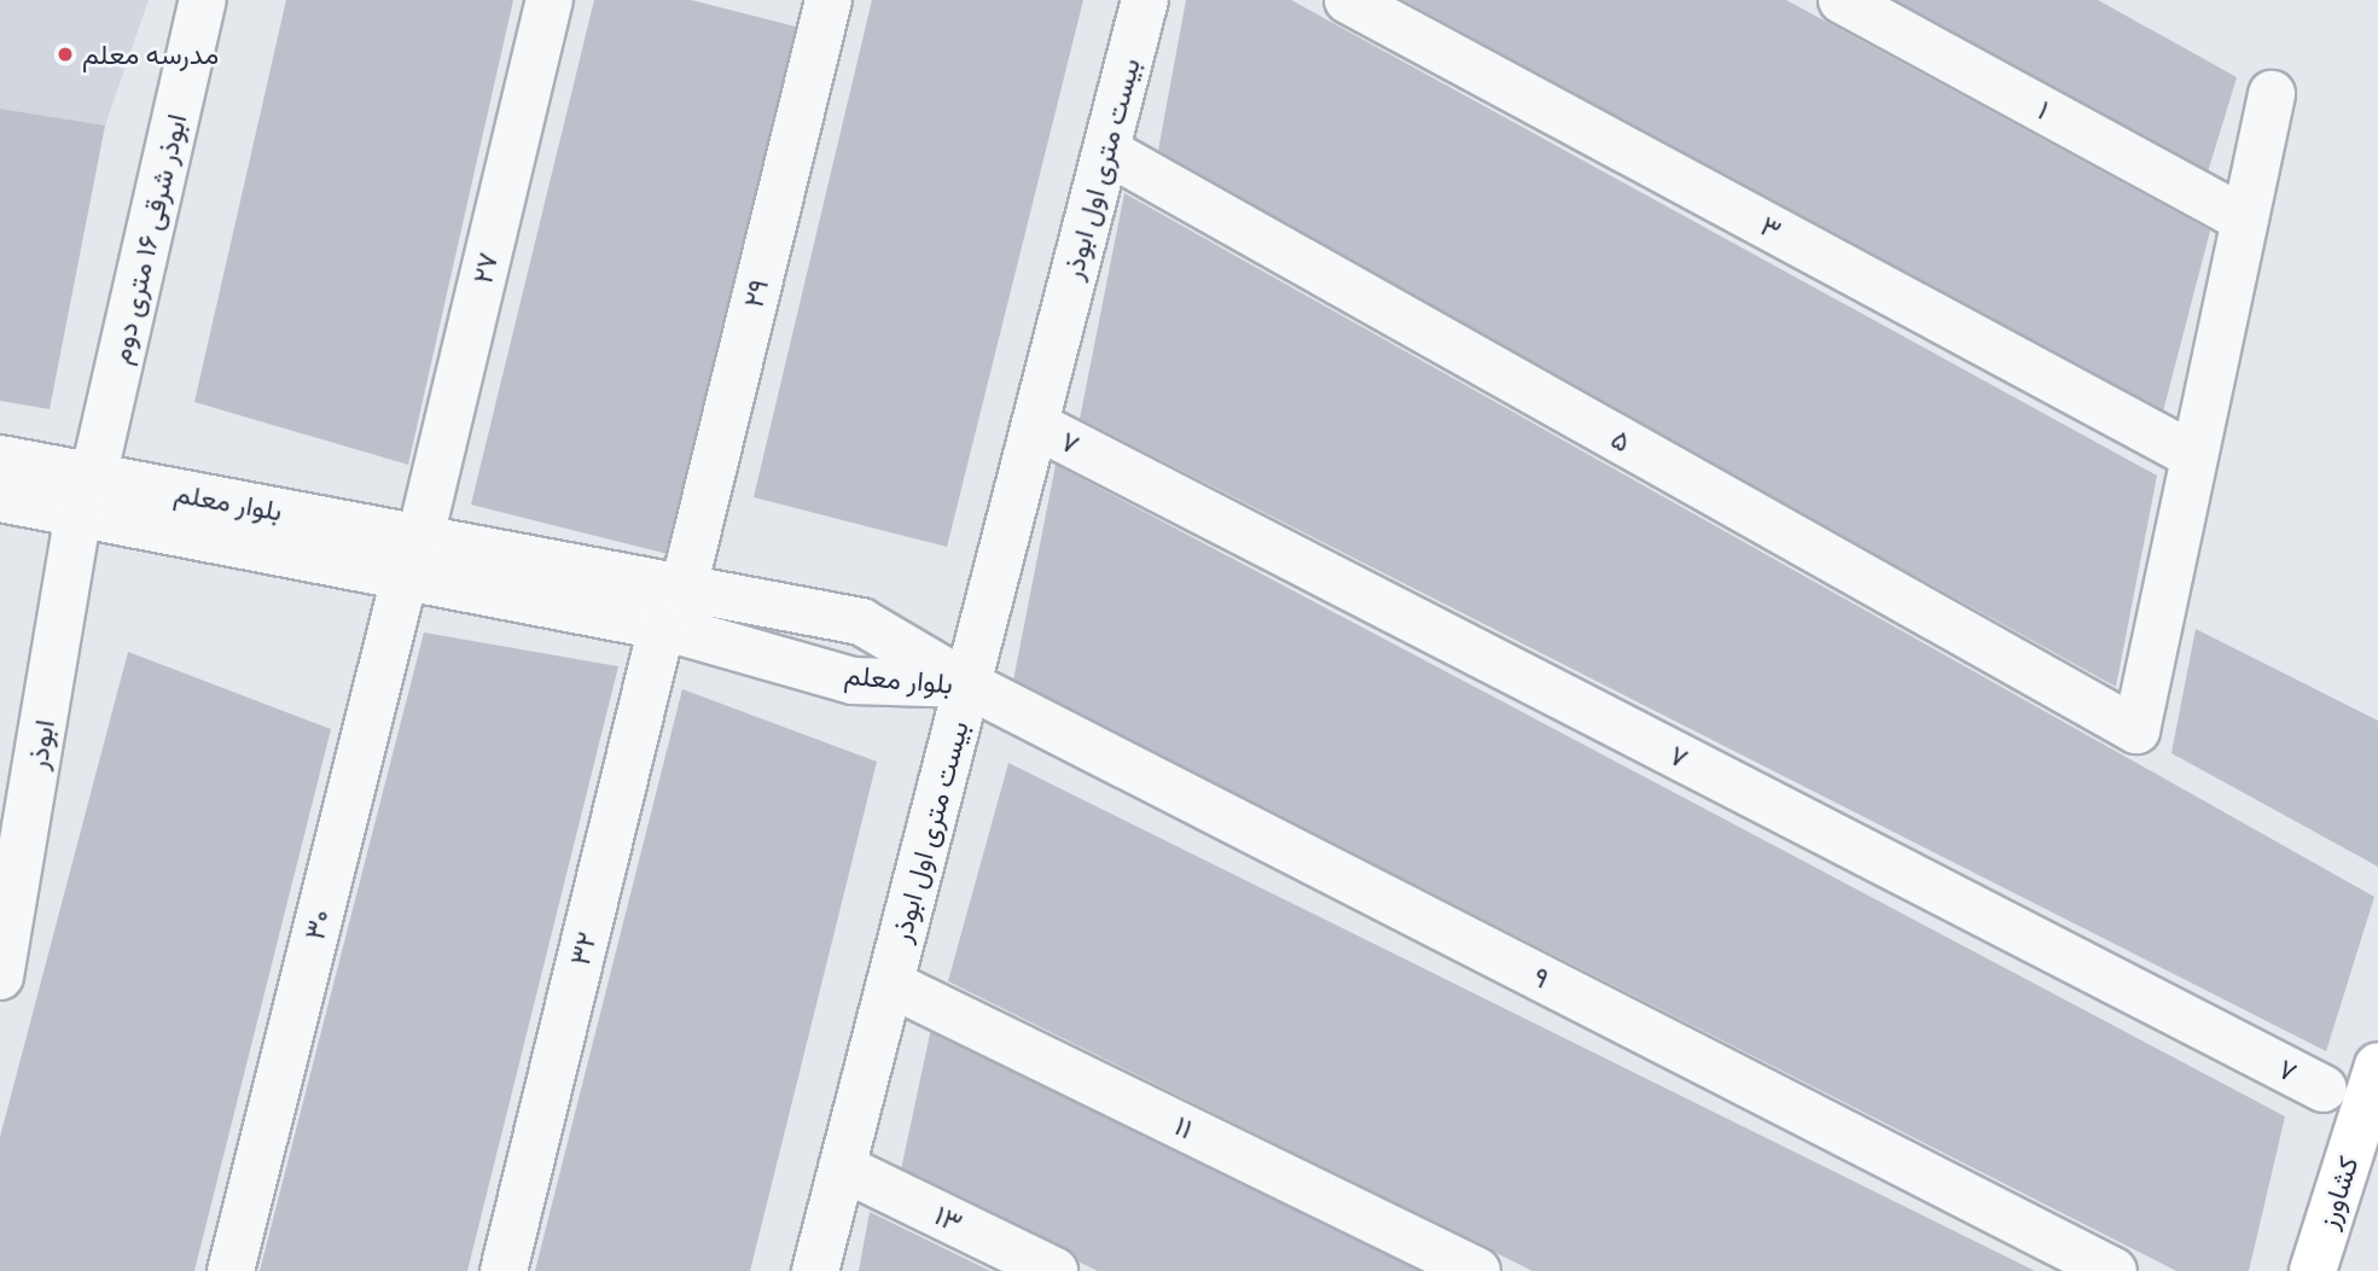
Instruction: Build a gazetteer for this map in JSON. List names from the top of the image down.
{
  "streets": {
    "main road": ["کشاورز"],
    "street": [
      "۱",
      "بیست متری اول ابوذر",
      "۳",
      "ابوذر شرقی ۱۶ متری دوم",
      "۲۷",
      "۲۹",
      "۵",
      "۷",
      "بلوار معلم",
      "ابوذر",
      "۳۰",
      "۳۲",
      "۹",
      "۱۱",
      "۱۳"
    ]
  },
  "crossings": [
    ["بیست متری اول ابوذر", "۵"],
    ["بیست متری اول ابوذر", "۷"],
    ["بیست متری اول ابوذر", "بلوار معلم"],
    ["بیست متری اول ابوذر", "۹"],
    ["بیست متری اول ابوذر", "۱۱"],
    ["بیست متری اول ابوذر", "۱۳"],
    ["۳", "۵"],
    ["ابوذر شرقی ۱۶ متری دوم", "بلوار معلم"],
    ["ابوذر شرقی ۱۶ متری دوم", "ابوذر"],
    ["۲۷", "بلوار معلم"],
    ["۲۷", "۳۰"],
    ["۲۹", "بلوار معلم"],
    ["۲۹", "۳۲"],
    ["بلوار معلم", "ابوذر"],
    ["بلوار معلم", "۳۰"],
    ["بلوار معلم", "۳۲"],
    ["بلوار معلم", "۹"]
  ],
  "places": ["مدرسه معلم"]
}
